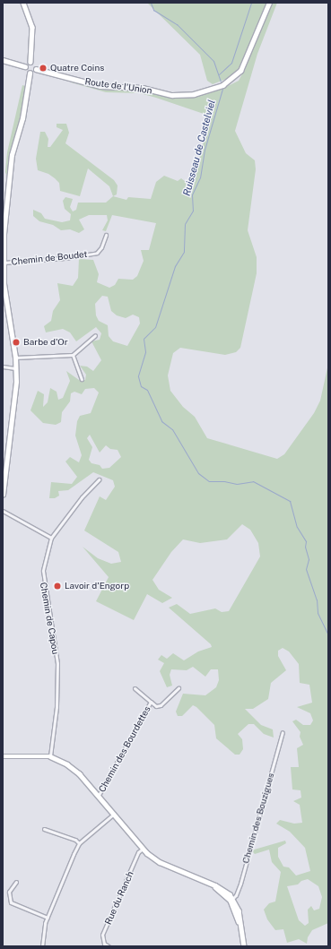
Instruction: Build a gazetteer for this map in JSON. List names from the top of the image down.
{
  "streets": {
    "street": [
      "Route de l'Union",
      "Chemin de Boudet",
      "Chemin de Capou",
      "Chemin des Bourdettes",
      "Chemin des Bouzigues",
      "Rue du Ranch"
    ]
  },
  "water": ["Ruisseau de Castelviel"],
  "places": ["Quatre Coins", "Barbe d'Or", "Lavoir d'Engorp"]
}
